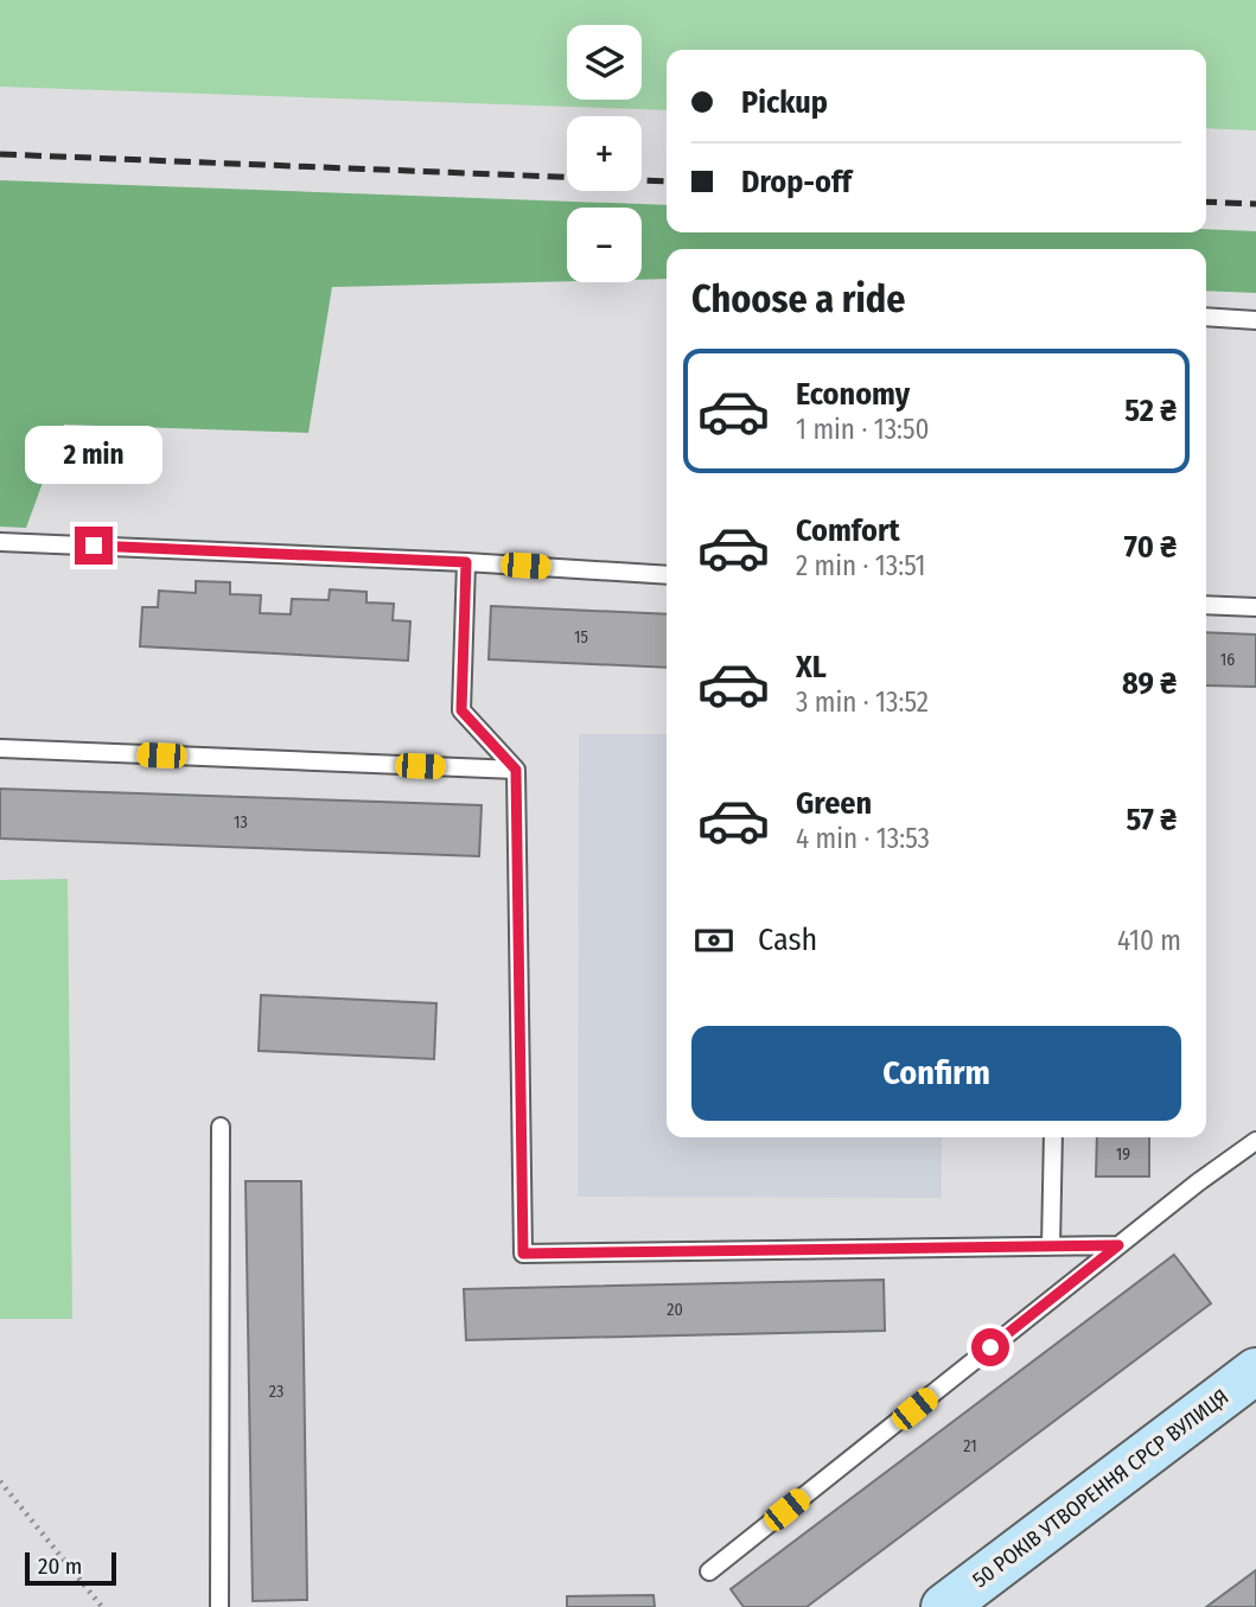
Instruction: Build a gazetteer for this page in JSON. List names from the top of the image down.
{
  "streets": {
    "main road": ["50 РОКІВ УТВОРЕННЯ СРСР ВУЛИЦЯ"]
  },
  "house_numbers": [
    "15",
    "16",
    "13",
    "19",
    "20",
    "23",
    "21"
  ],
  "scale_bar": "20 m",
  "page": {
    "map_buttons": ["+", "−"],
    "banner": ["Pickup", "Drop-off"],
    "heading": "Choose a ride",
    "list": [
      {
        "name": "Economy",
        "note": "1 min · 13:50",
        "value": "52 ₴"
      },
      {
        "name": "Comfort",
        "note": "2 min · 13:51",
        "value": "70 ₴"
      },
      {
        "name": "XL",
        "note": "3 min · 13:52",
        "value": "89 ₴"
      },
      {
        "name": "Green",
        "note": "4 min · 13:53",
        "value": "57 ₴"
      }
    ],
    "bubble": "2 min",
    "pay": ["Cash", "410 m"],
    "buttons": "Confirm",
    "scale": "20 m"
  }
}
